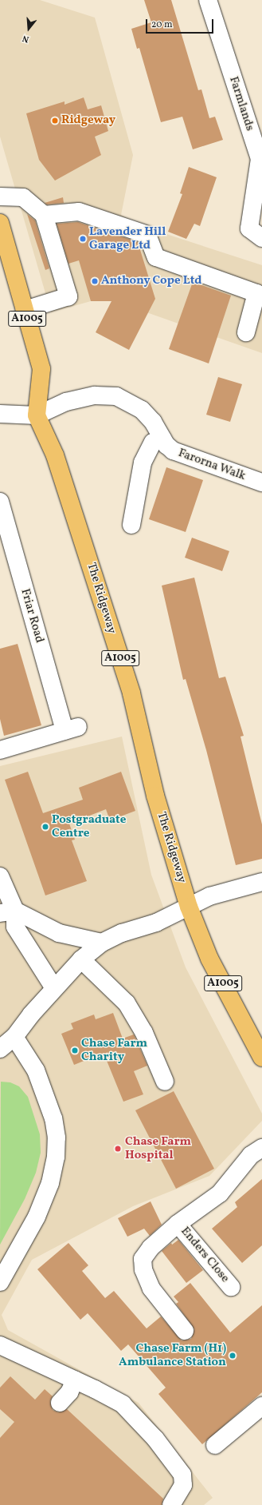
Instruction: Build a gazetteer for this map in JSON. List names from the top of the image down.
{
  "streets": {
    "main road": ["A1005", "The Ridgeway"],
    "street": [
      "Farmlands",
      "Farorna Walk",
      "Friar Road",
      "Enders Close"
    ]
  },
  "crossings": [
    ["A1005", "Farorna Walk"],
    ["A1005", "The Ridgeway"],
    ["Farorna Walk", "The Ridgeway"]
  ],
  "places": [
    "Ridgeway",
    "Lavender Hill Garage Ltd",
    "Anthony Cope Ltd",
    "Postgraduate Centre",
    "Chase Farm Charity",
    "Chase Farm Hospital",
    "Chase Farm (H1) Ambulance Station"
  ],
  "scale_bar": "20 m",
  "north": "bottom"
}
